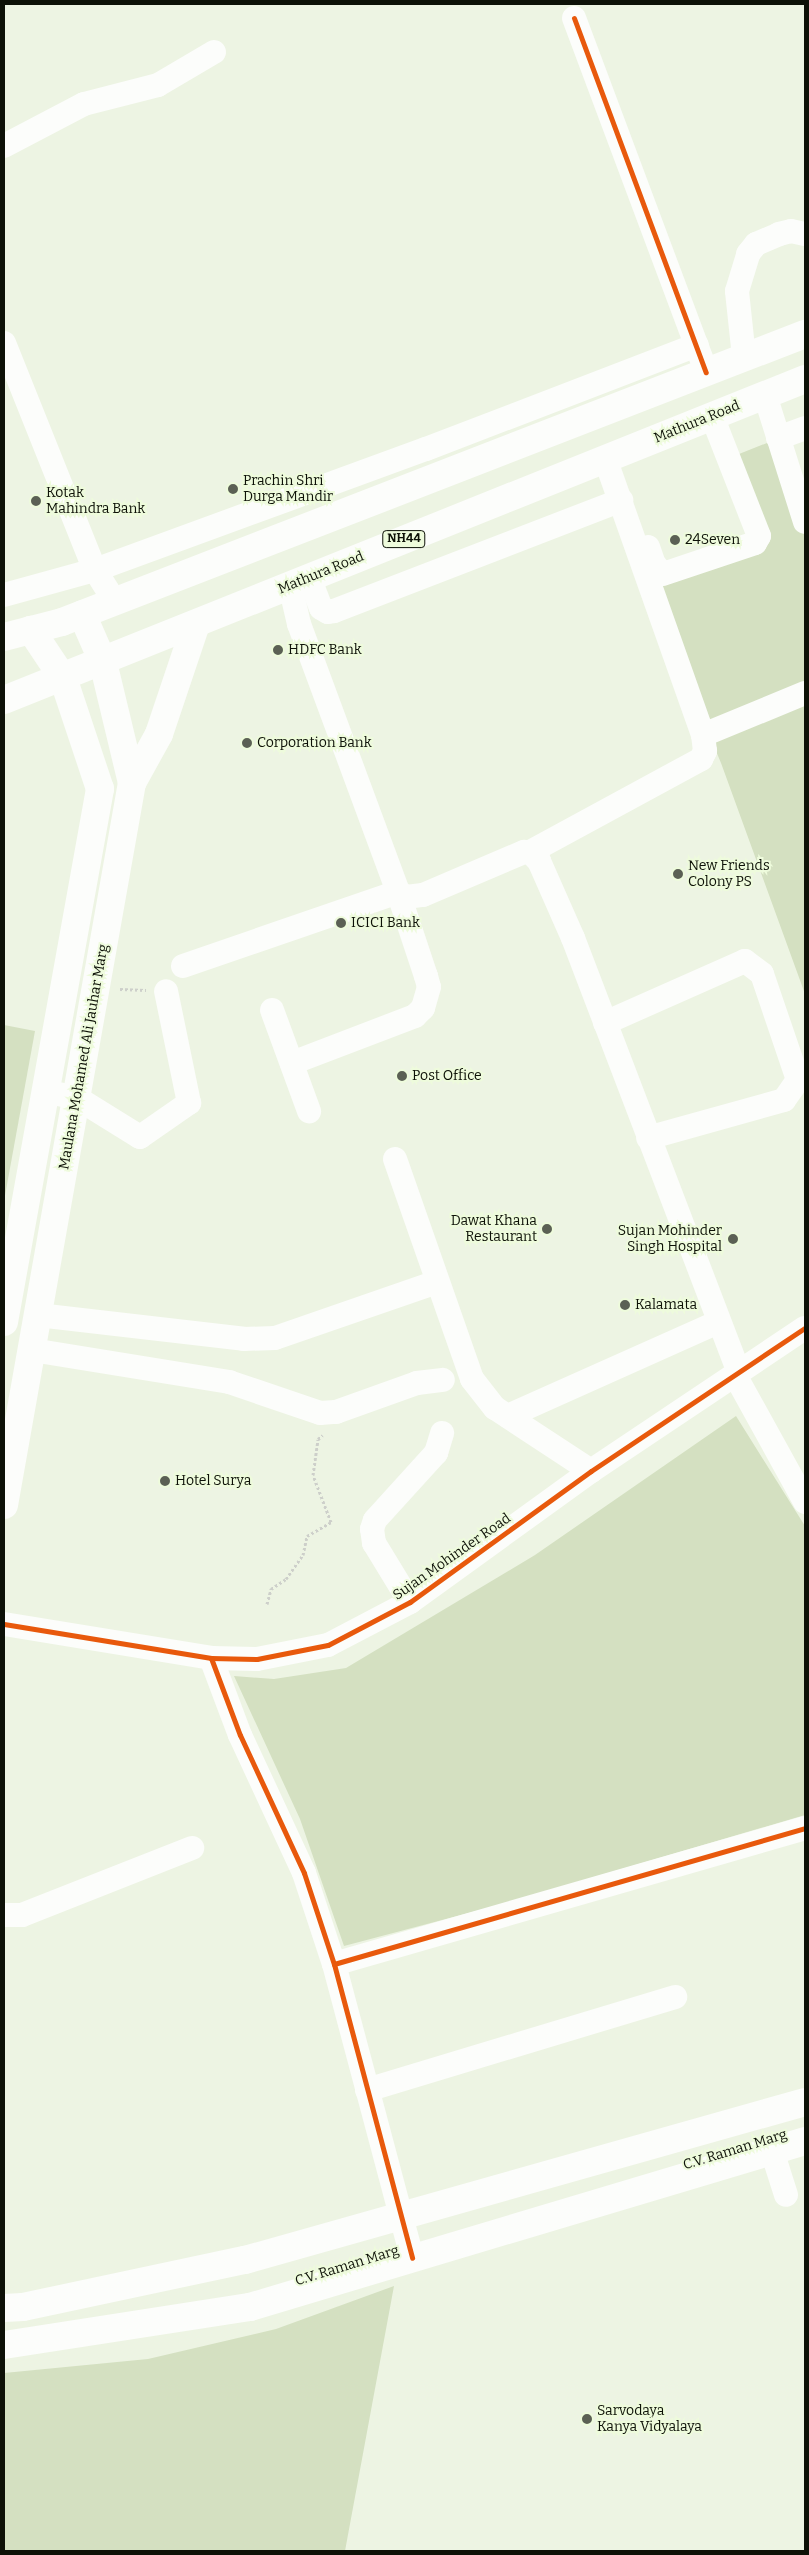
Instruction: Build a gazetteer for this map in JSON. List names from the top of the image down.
{
  "streets": {
    "main road": [
      "Mathura Road",
      "NH44",
      "Maulana Mohamed Ali Jauhar Marg",
      "C.V. Raman Marg"
    ],
    "street": ["Sujan Mohinder Road"]
  },
  "crossings": [
    ["Mathura Road", "Maulana Mohamed Ali Jauhar Marg"]
  ],
  "places": [
    "Prachin Shri Durga Mandir",
    "Kotak Mahindra Bank",
    "24Seven",
    "HDFC Bank",
    "Corporation Bank",
    "New Friends Colony PS",
    "ICICI Bank",
    "Post Office",
    "Dawat Khana Restaurant",
    "Sujan Mohinder Singh Hospital",
    "Kalamata",
    "Hotel Surya",
    "Sarvodaya Kanya Vidyalaya"
  ]
}
